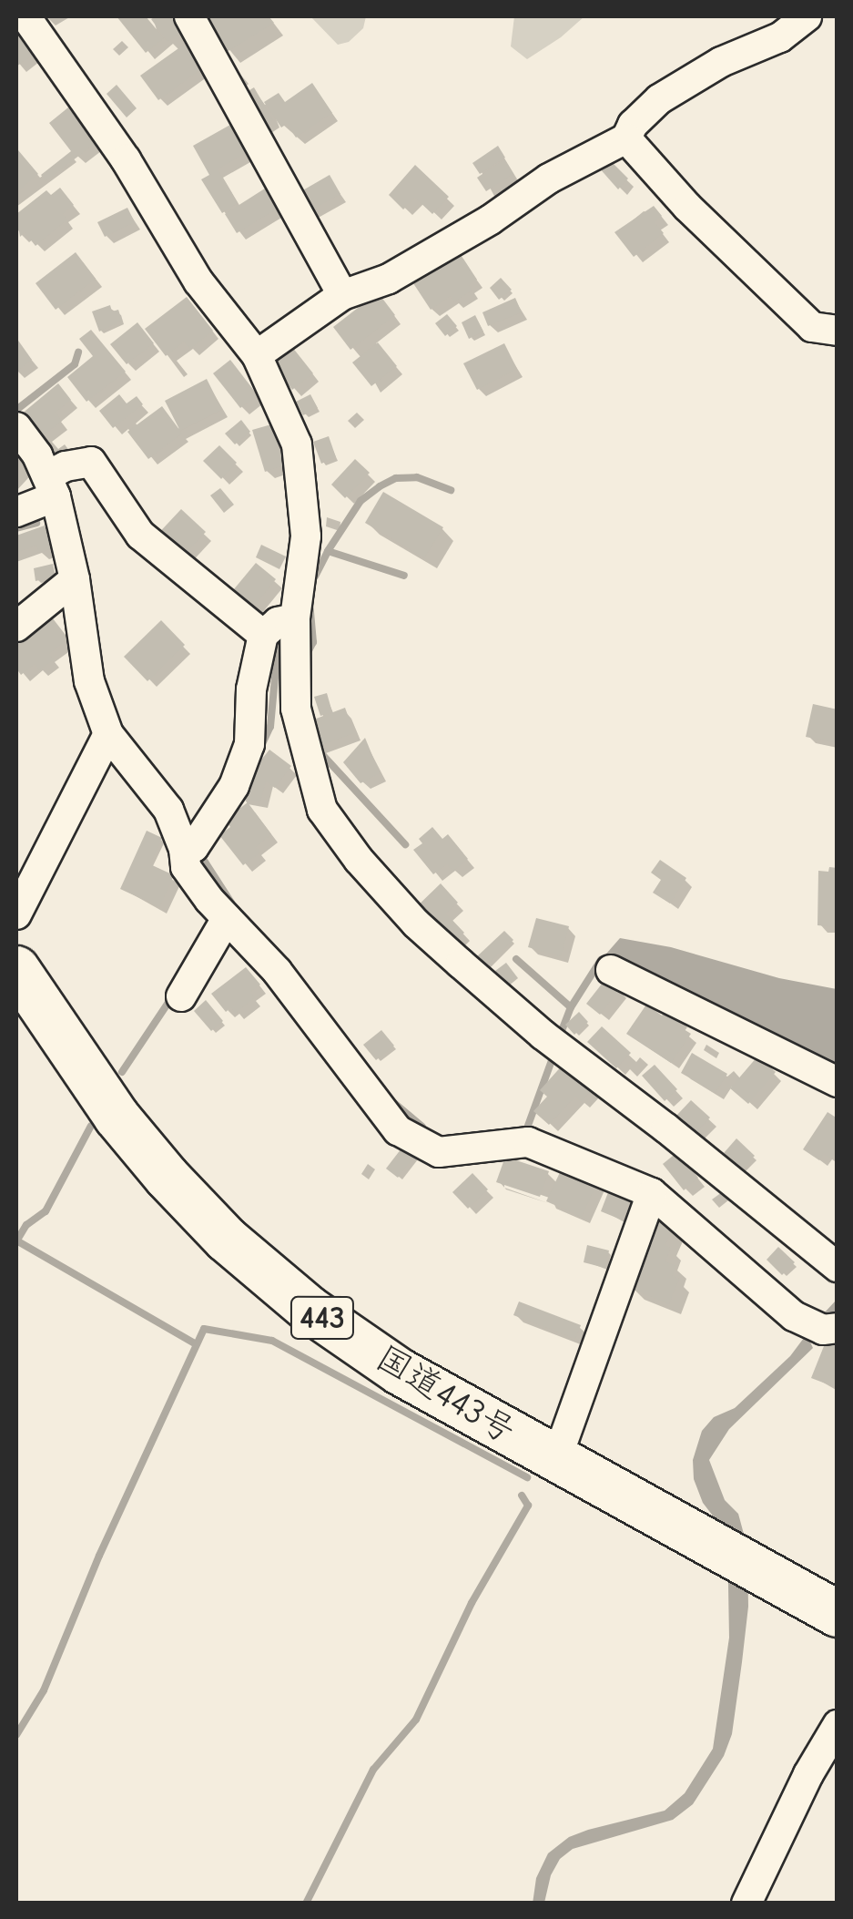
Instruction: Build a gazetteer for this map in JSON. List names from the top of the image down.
{
  "streets": {
    "highway": ["443", "国道443号"]
  }
}
